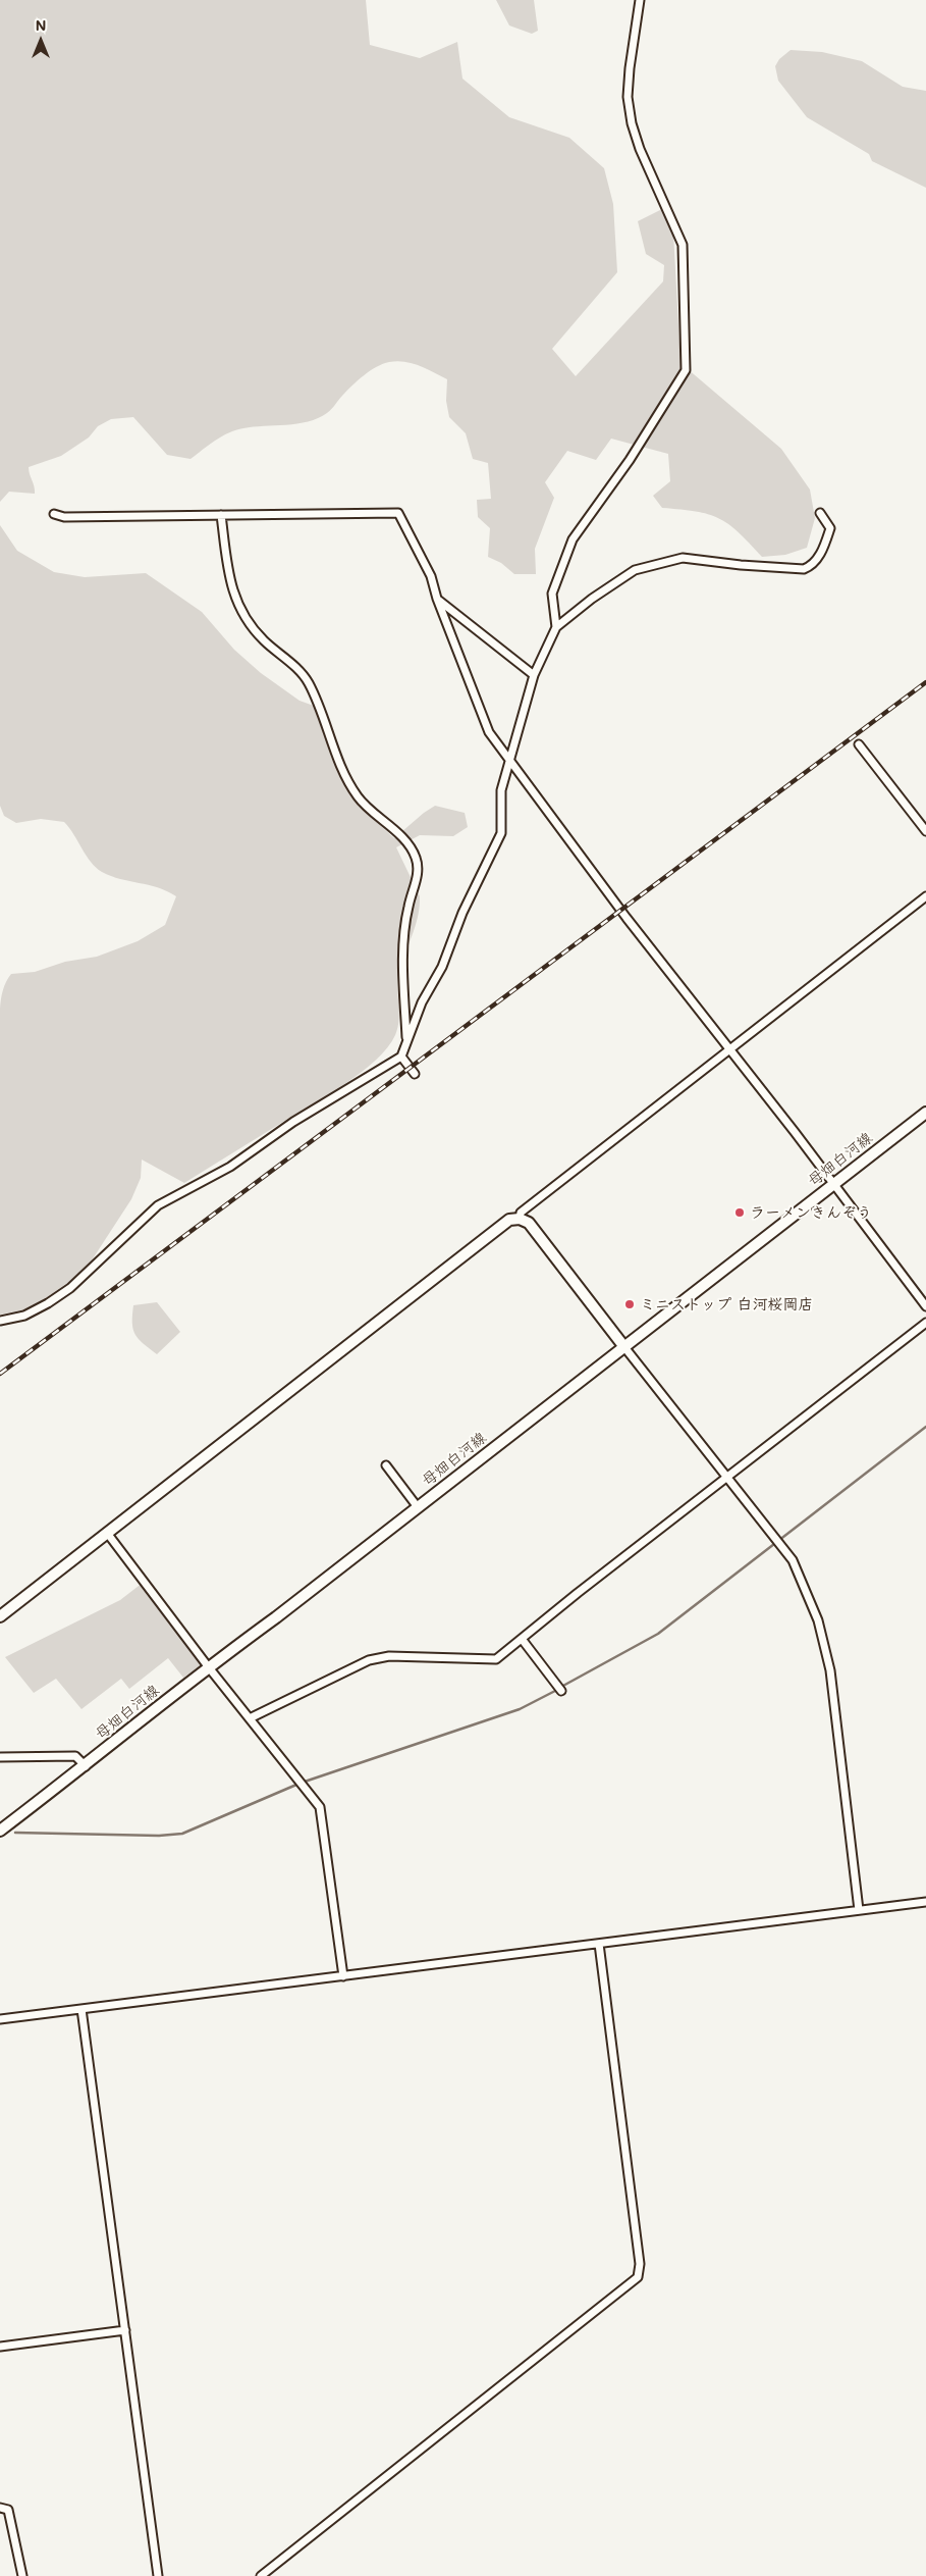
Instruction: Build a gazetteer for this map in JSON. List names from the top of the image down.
{
  "streets": {
    "main road": ["母畑白河線"]
  },
  "places": ["ラーメンきんぞう", "ミニストップ 白河桜岡店"],
  "north": "top"
}
